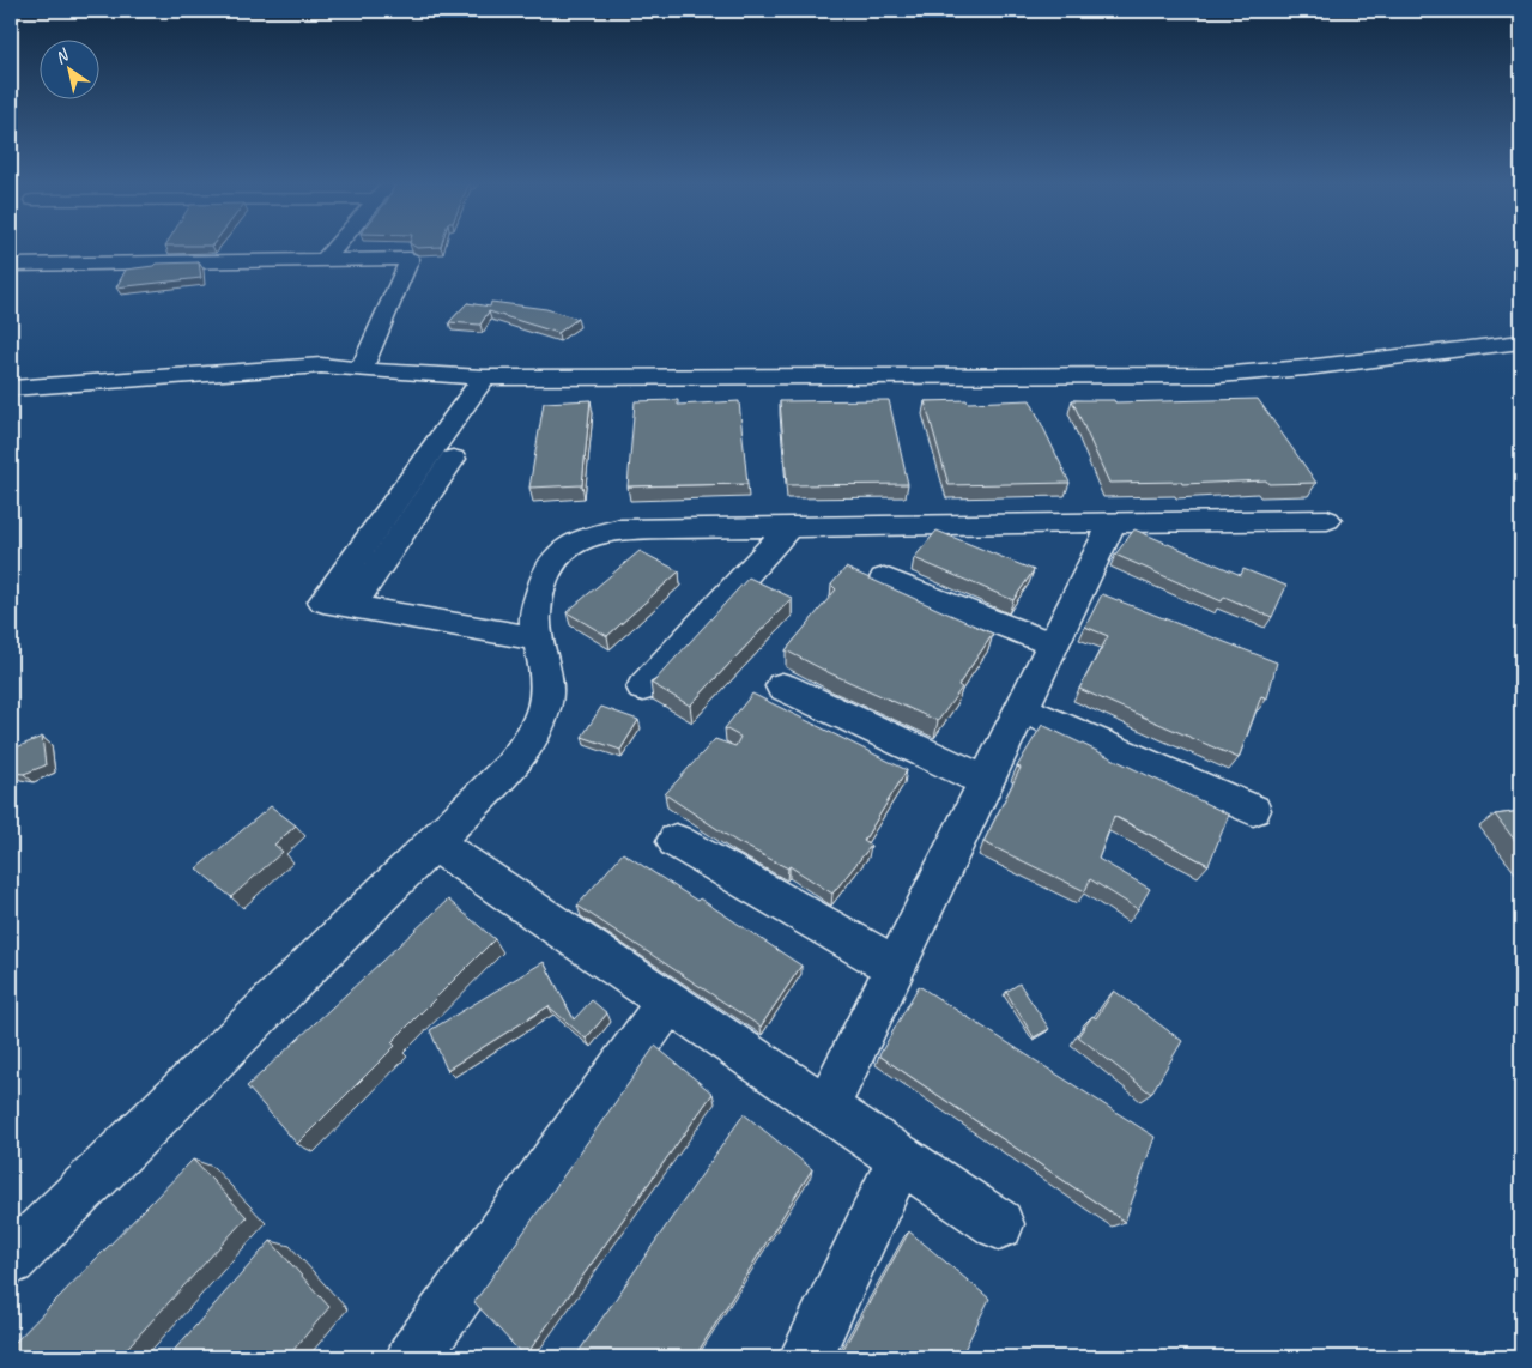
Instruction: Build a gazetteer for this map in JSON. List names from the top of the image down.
{
  "north": "top left"
}
